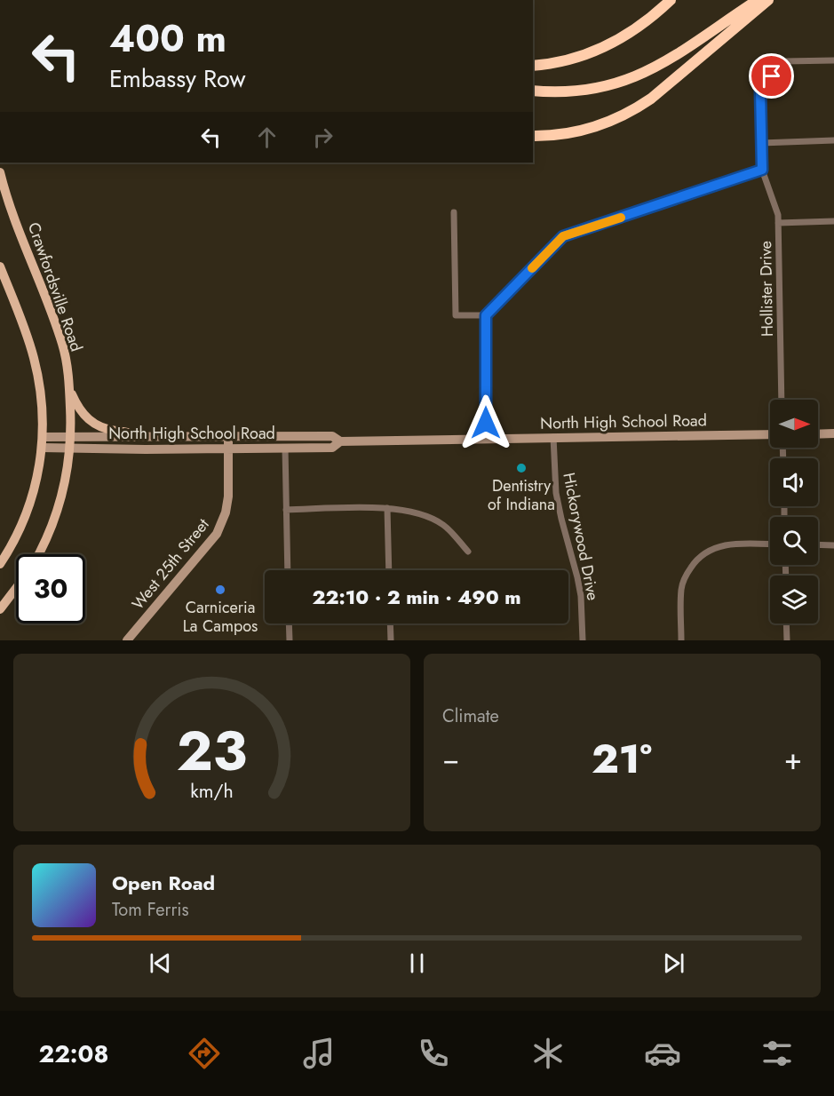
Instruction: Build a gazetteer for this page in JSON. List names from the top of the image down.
{
  "streets": {
    "main road": ["Crawfordsville Road"],
    "street": [
      "Hollister Drive",
      "North High School Road",
      "Hickorywood Drive",
      "West 25th Street"
    ]
  },
  "crossings": [
    ["Crawfordsville Road", "North High School Road"],
    ["North High School Road", "Hickorywood Drive"],
    ["North High School Road", "West 25th Street"]
  ],
  "places": ["Dentistry of Indiana", "Carniceria La Campos"],
  "north": "right",
  "page": {
    "turn": ["400 m", "Embassy Row"],
    "limit": "30",
    "trip": "22:10 · 2 min · 490 m",
    "tile": "Climate",
    "heat": ["−", "21°", "+"],
    "song": ["Open Road", "Tom Ferris"],
    "tabs": "22:08",
    "gauge": ["23", "km/h"]
  }
}
